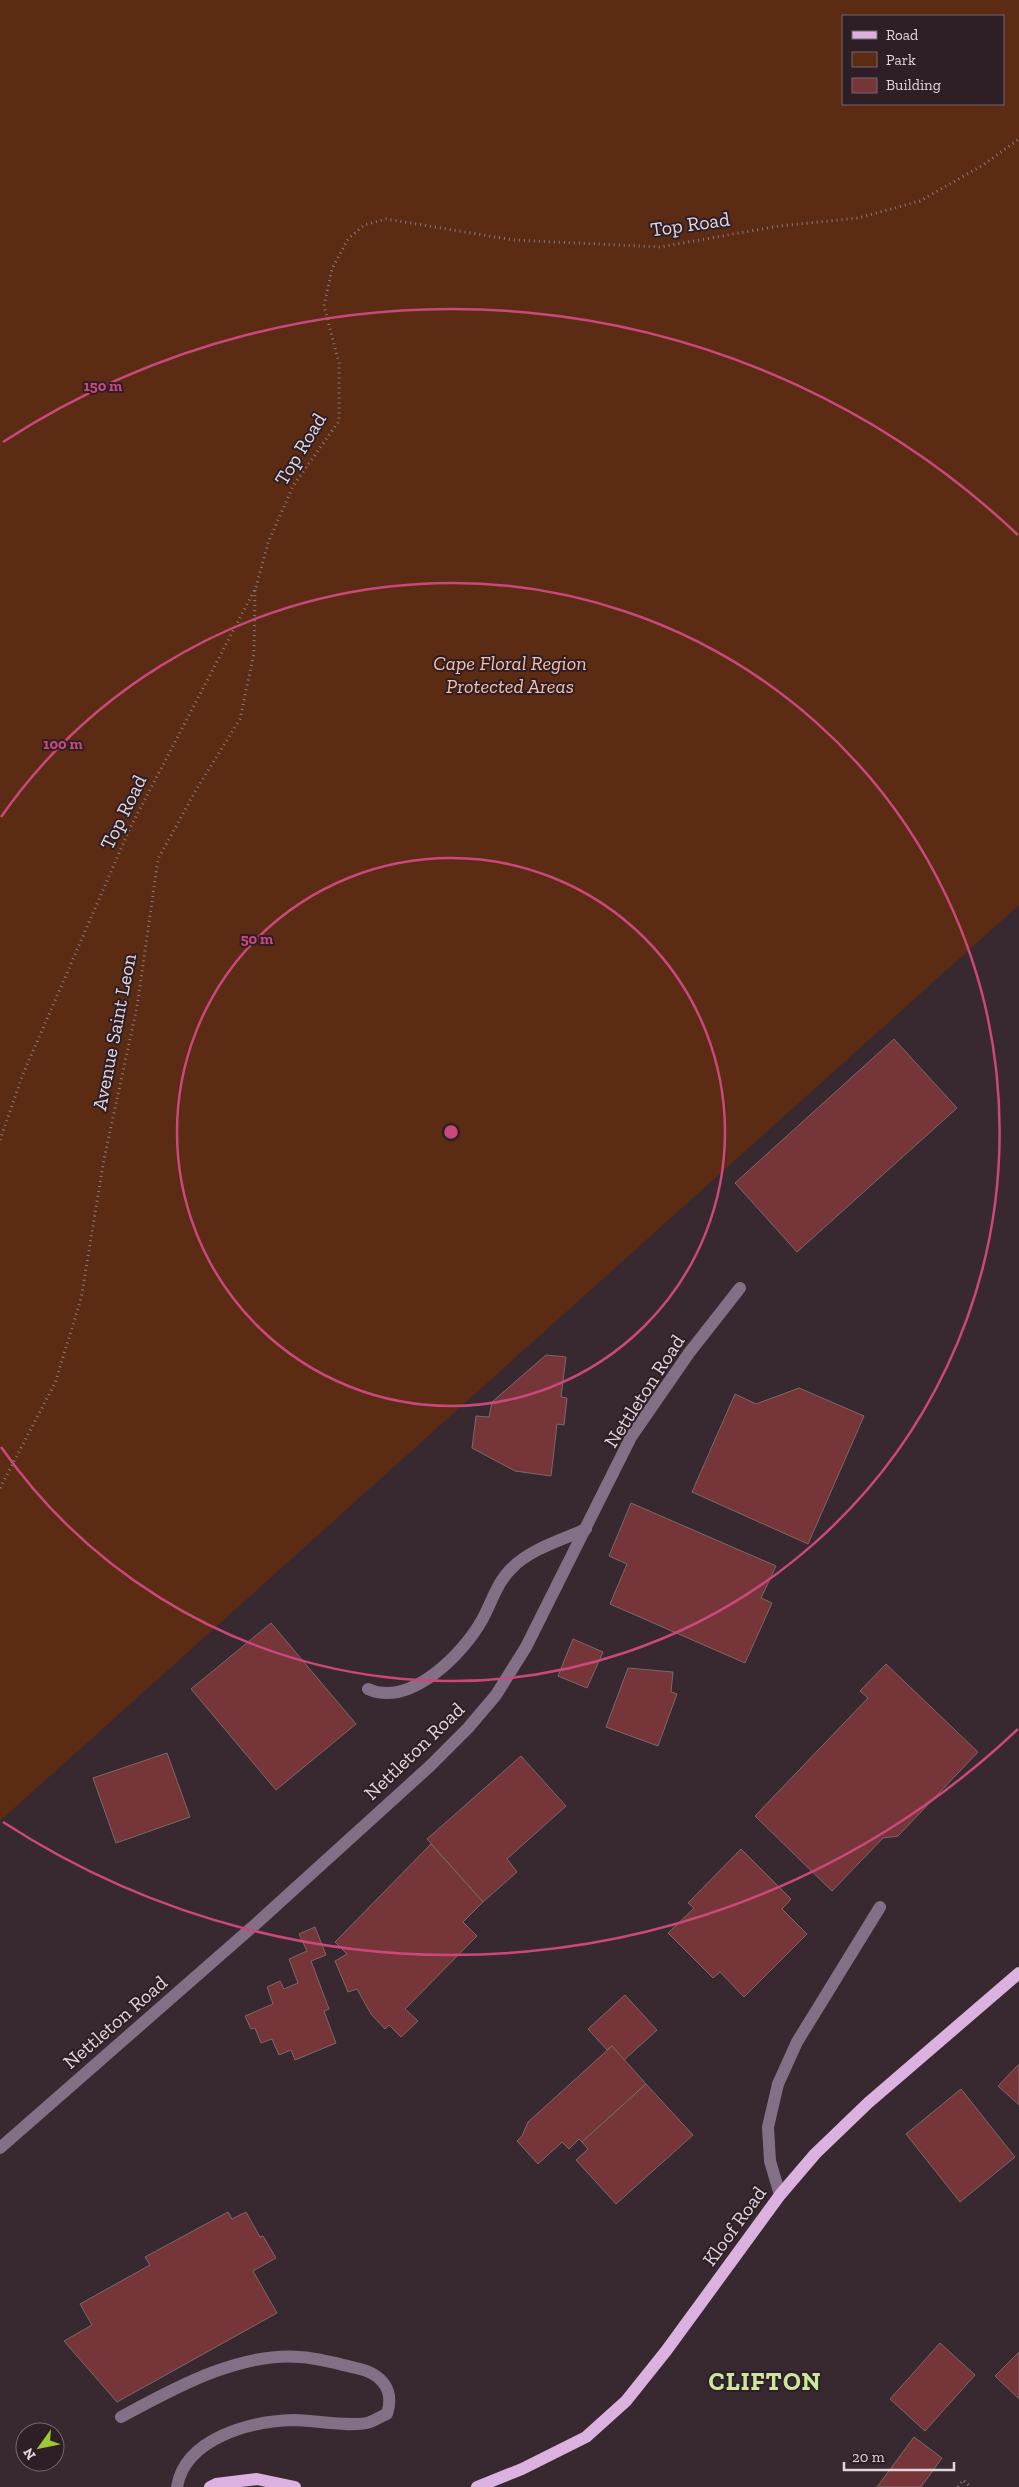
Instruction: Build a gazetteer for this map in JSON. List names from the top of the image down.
{
  "streets": {
    "main road": ["Kloof Road"],
    "street": ["Nettleton Road"],
    "path": ["Top Road", "Avenue Saint Leon"]
  },
  "crossings": [
    ["Top Road", "Avenue Saint Leon"]
  ],
  "districts": ["CLIFTON"],
  "parks": ["Cape Floral Region Protected Areas"],
  "legend": ["Road", "Park", "Building"],
  "scale_bar": "20 m",
  "north": "bottom left",
  "rings": ["150 m", "100 m", "50 m"]
}
